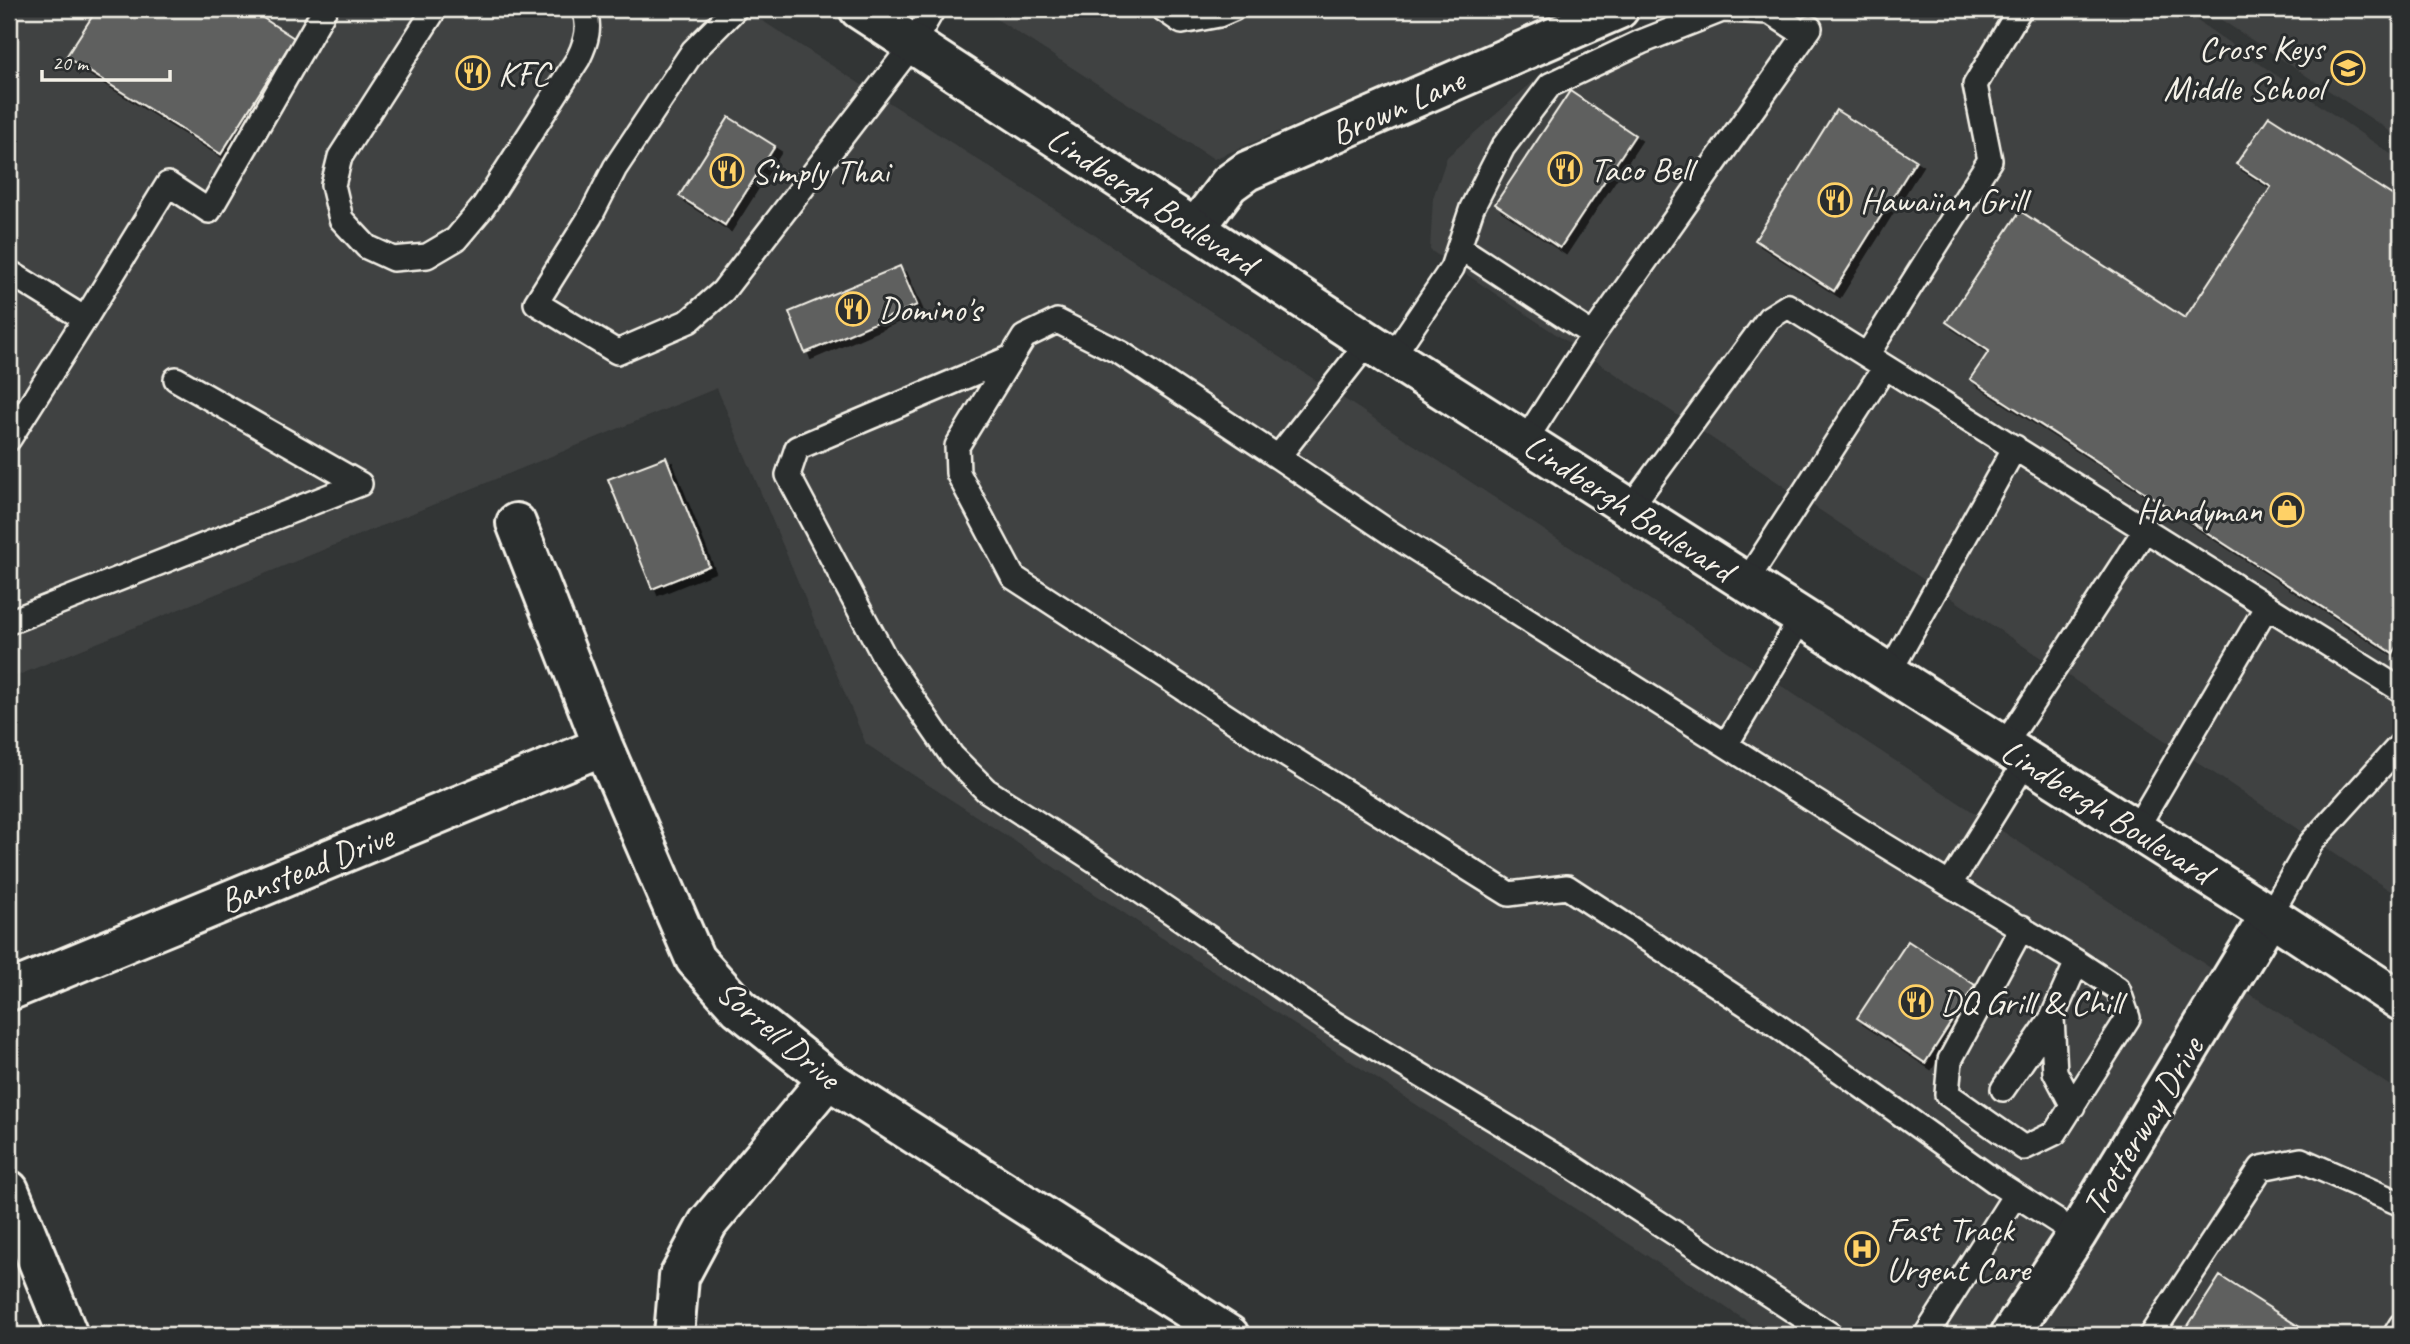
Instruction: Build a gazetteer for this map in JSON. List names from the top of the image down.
{
  "streets": {
    "street": [
      "Brown Lane",
      "Lindbergh Boulevard",
      "Banstead Drive",
      "Sorrell Drive",
      "Trotterway Drive"
    ]
  },
  "crossings": [
    ["Brown Lane", "Lindbergh Boulevard"],
    ["Lindbergh Boulevard", "Trotterway Drive"],
    ["Banstead Drive", "Sorrell Drive"]
  ],
  "places": {
    "school or university": ["Cross Keys Middle School"],
    "restaurant": [
      "KFC",
      "Taco Bell",
      "Simply Thai",
      "Hawaiian Grill",
      "Domino's",
      "DQ Grill & Chill"
    ],
    "shop": ["Handyman"],
    "hospital": ["Fast Track Urgent Care"]
  },
  "scale_bar": "20 m"
}
